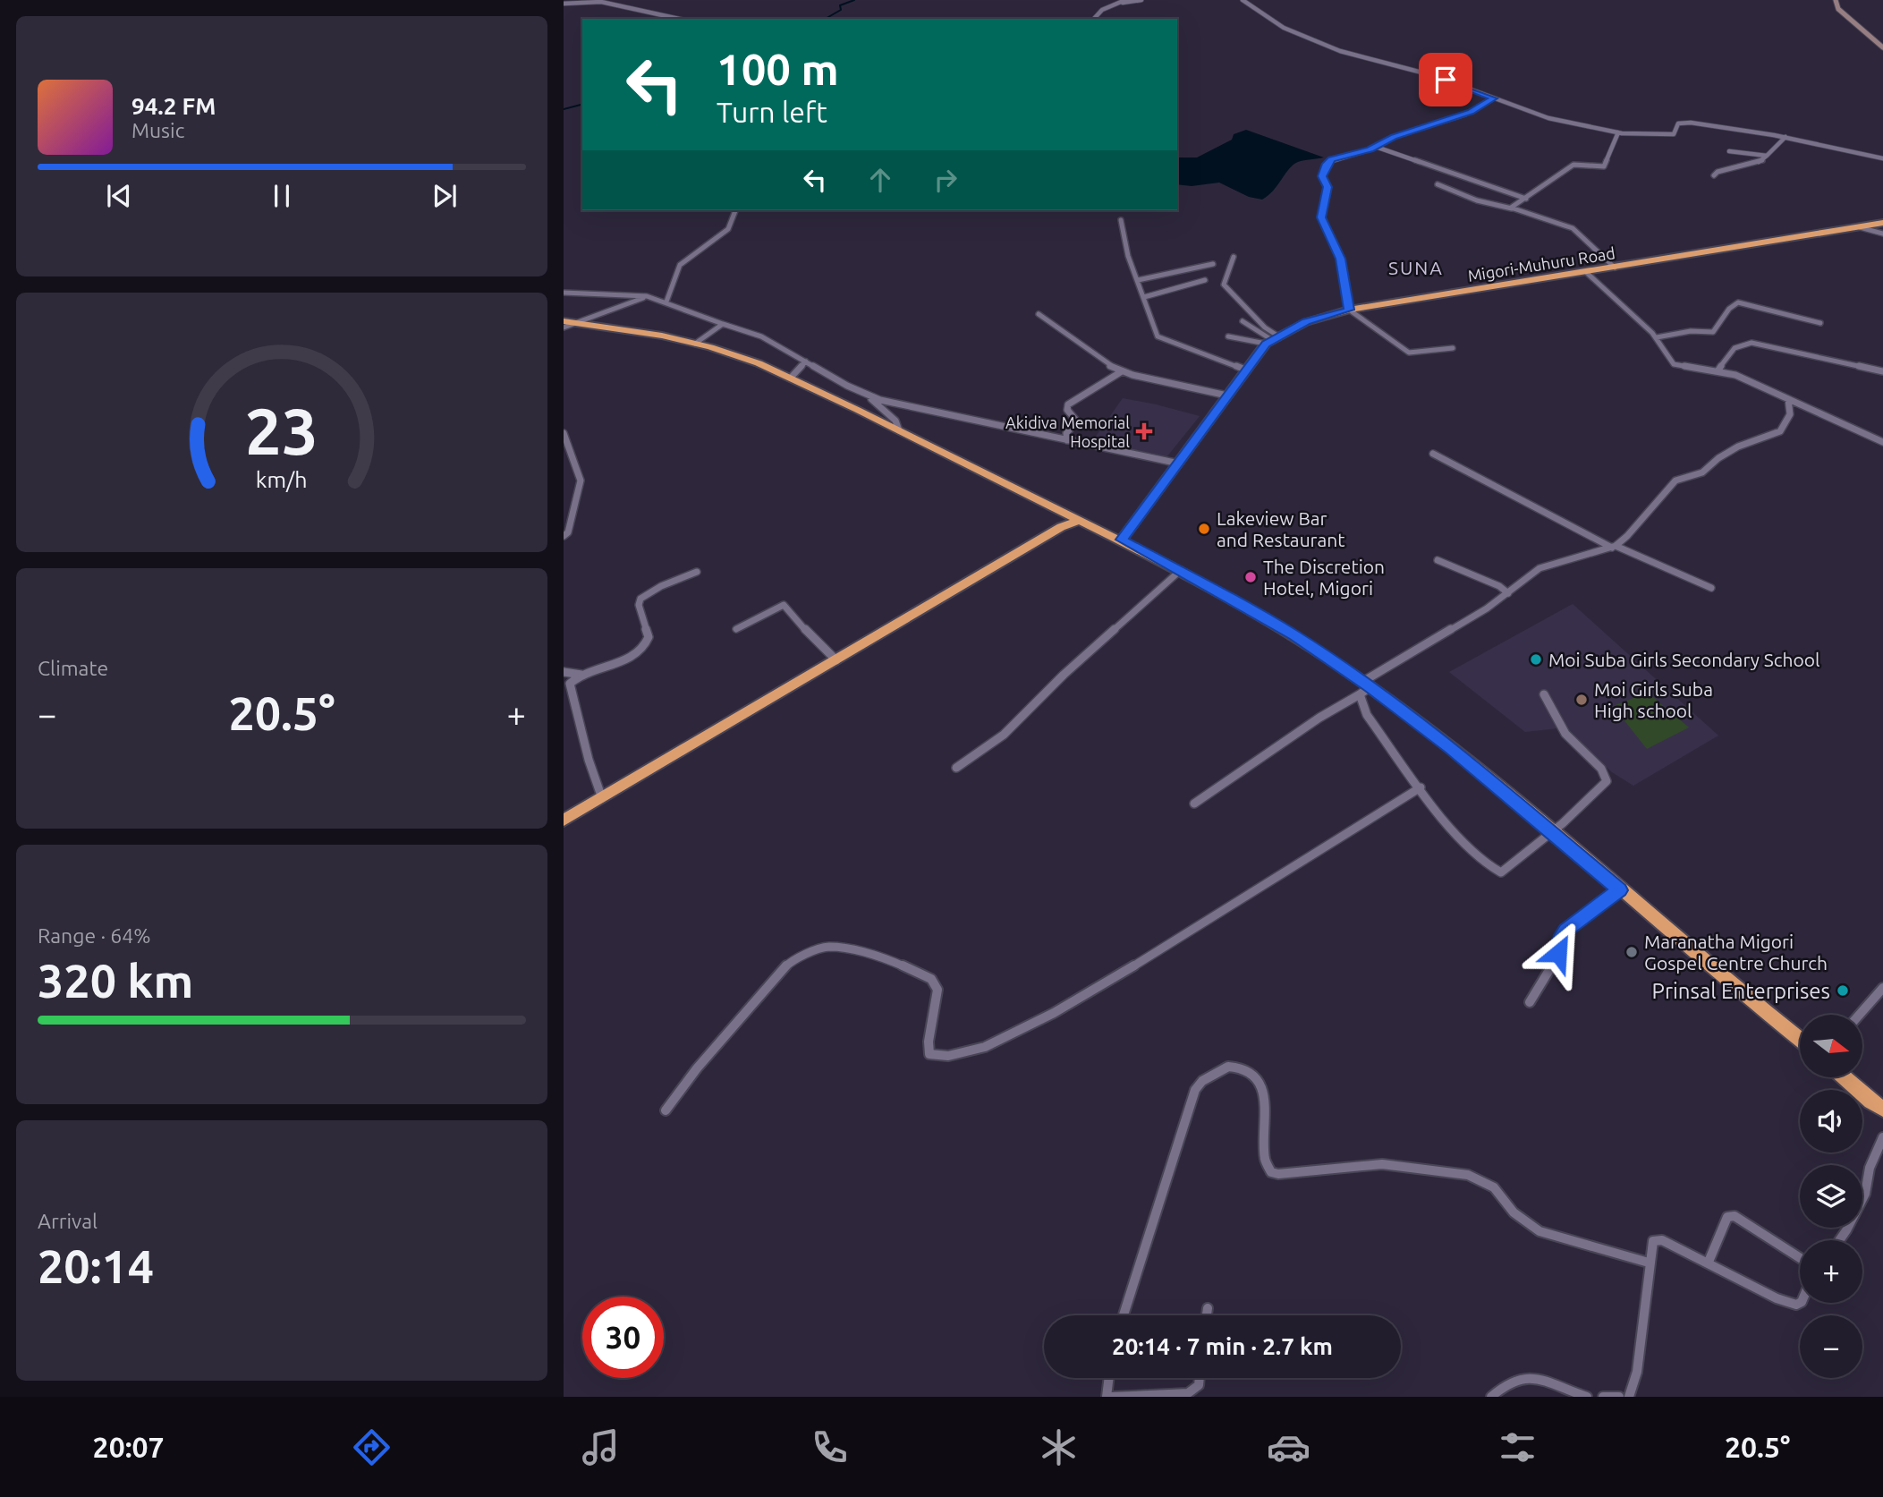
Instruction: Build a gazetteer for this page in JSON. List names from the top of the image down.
{
  "streets": {
    "highway": ["Migori-Muhuru Road"]
  },
  "districts": ["SUNA"],
  "places": {
    "health": ["Akidiva Memorial Hospital"],
    "other": [
      "Lakeview Bar and Restaurant",
      "The Discretion Hotel, Migori",
      "Moi Suba Girls Secondary School",
      "Moi Girls Suba High school",
      "Maranatha Migori Gospel Centre Church",
      "Prinsal Enterprises"
    ]
  },
  "north": "right",
  "page": {
    "turn": ["100 m", "Turn left"],
    "song": ["94.2 FM", "Music"],
    "tile": [
      "Climate",
      ["Range · 64%", "320 km"],
      ["Arrival", "20:14"]
    ],
    "heat": ["−", "20.5°", "+"],
    "map_buttons": ["+", "−"],
    "limit": "30",
    "trip": "20:14 · 7 min · 2.7 km",
    "tabs": ["20:07", "20.5°"],
    "gauge": ["23", "km/h"]
  }
}
